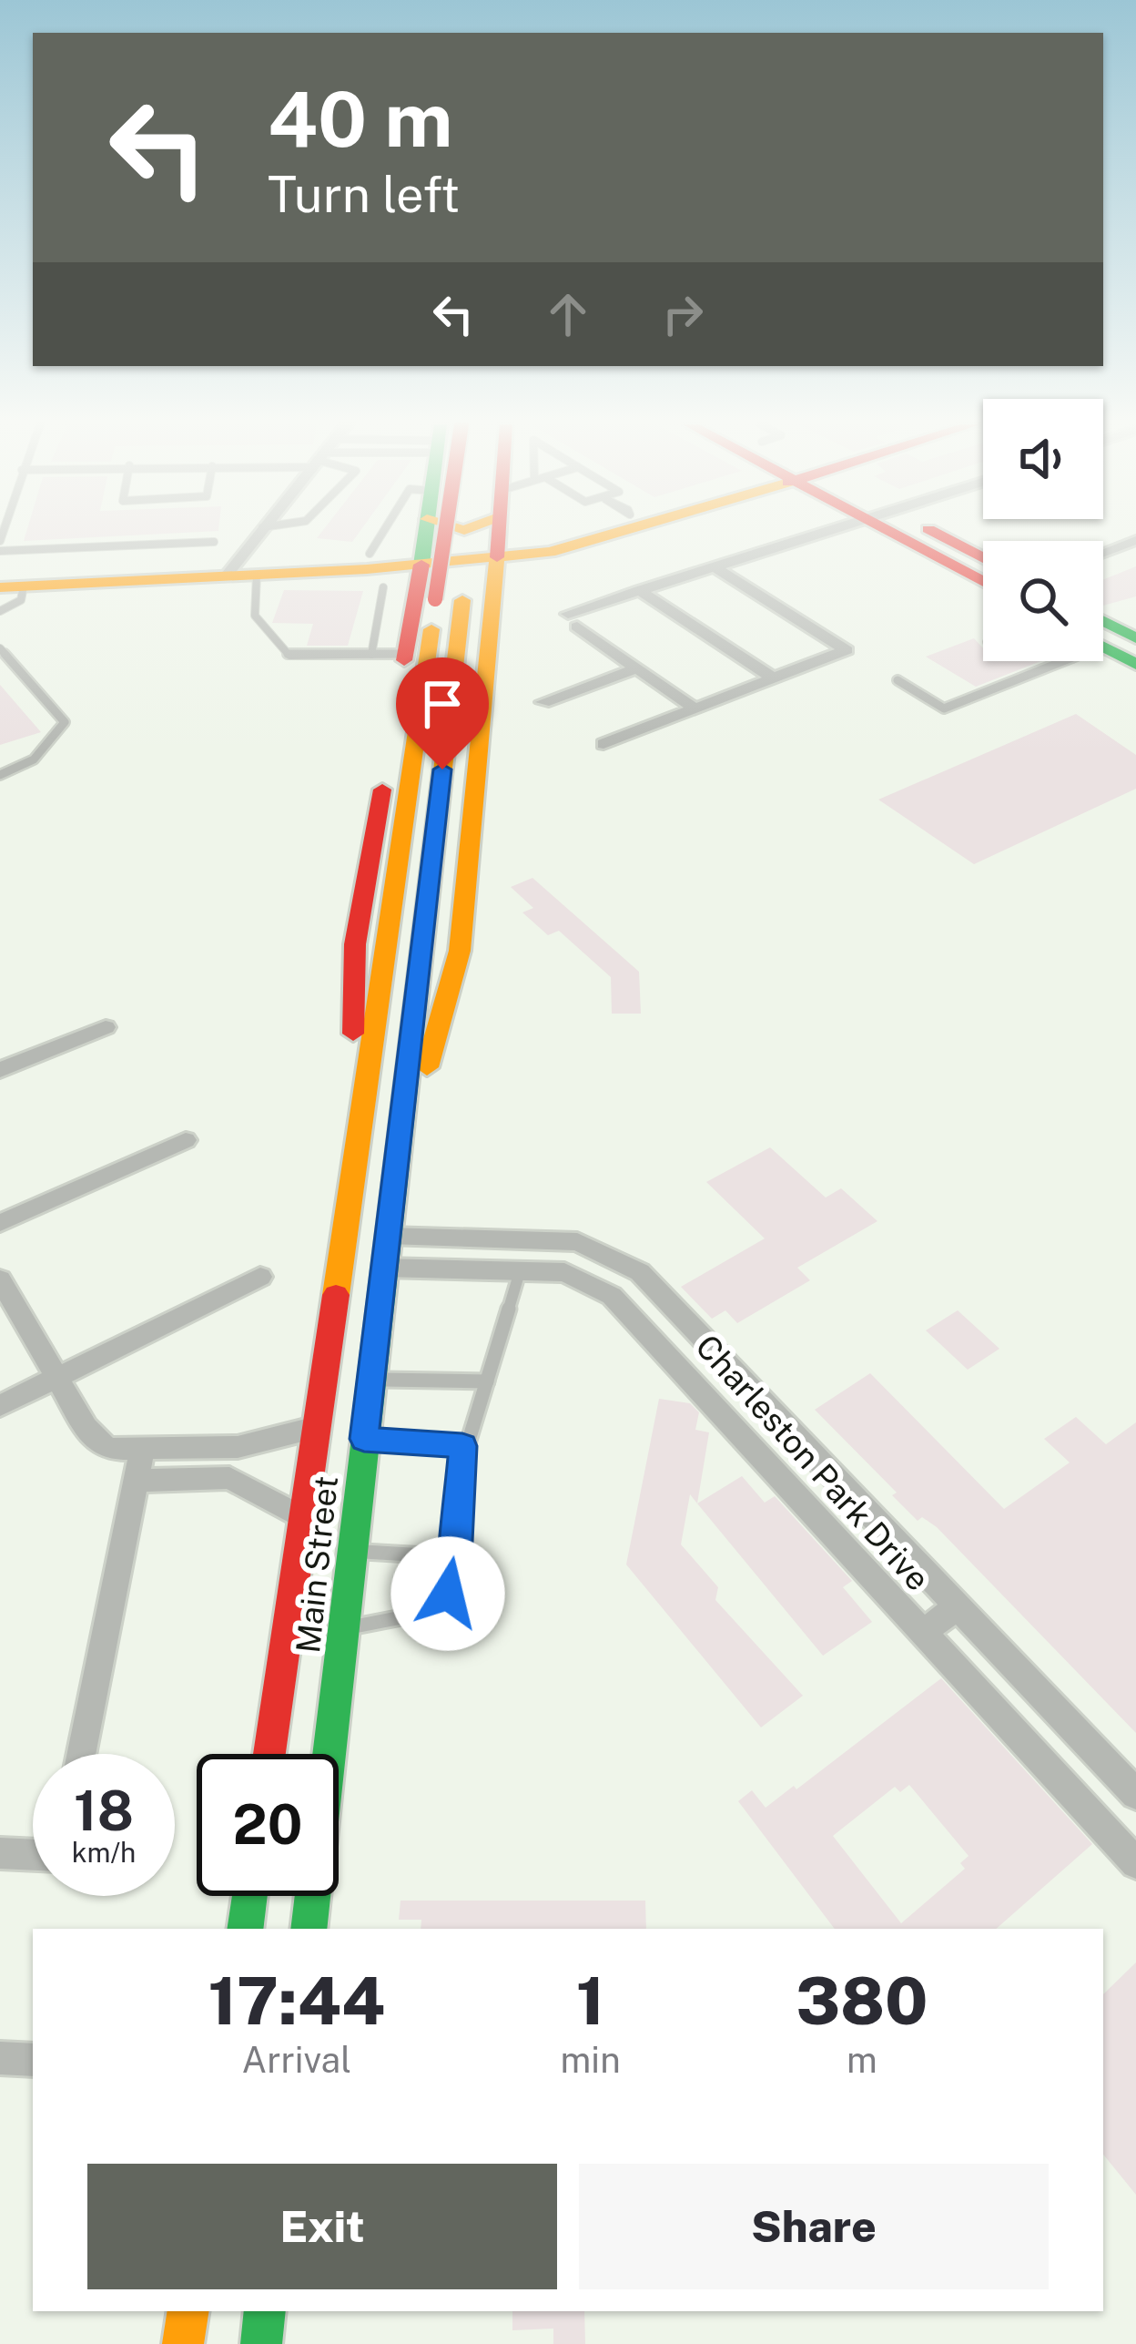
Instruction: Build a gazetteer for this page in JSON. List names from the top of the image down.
{
  "streets": {
    "main road": ["Main Street"],
    "street": ["Charleston Park Drive"]
  },
  "crossings": [
    ["Charleston Park Drive", "Main Street"]
  ],
  "page": {
    "turn": ["40 m", "Turn left"],
    "speed": "18 km/h",
    "limit": "20",
    "eta": [
      "17:44",
      "Arrival",
      "1",
      "min",
      "380",
      "m"
    ],
    "buttons": ["Exit", "Share"]
  }
}
